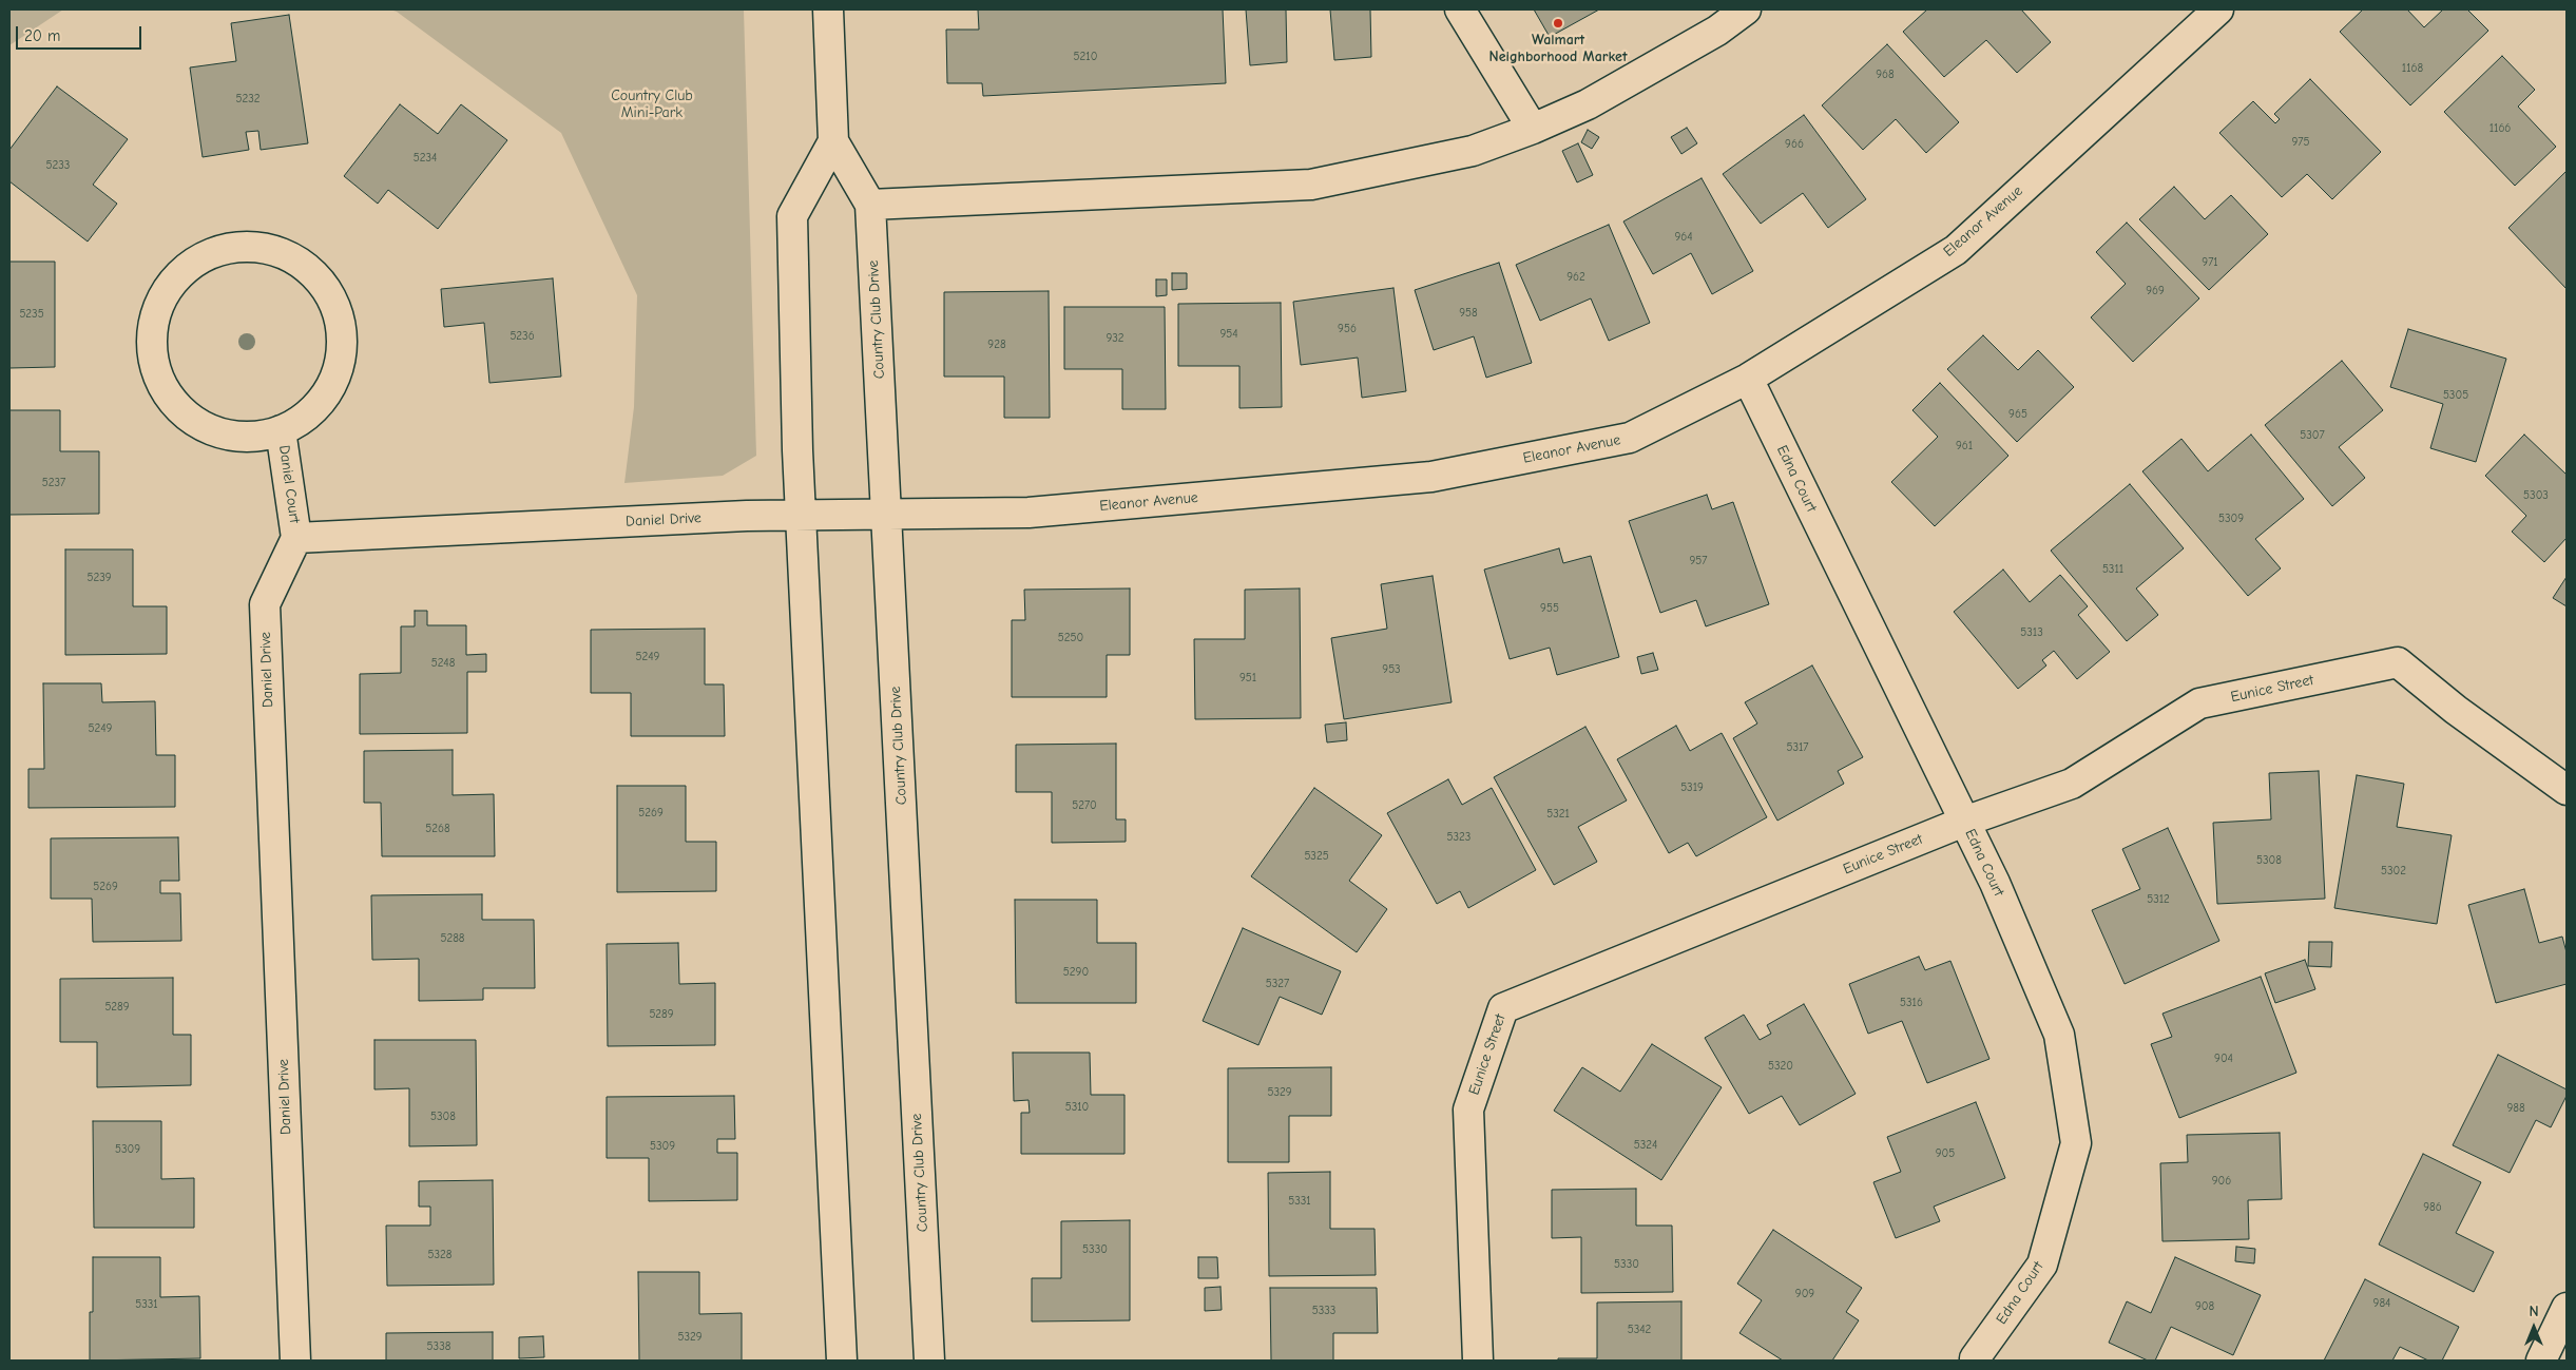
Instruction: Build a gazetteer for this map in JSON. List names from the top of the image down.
{
  "streets": {
    "street": [
      "Eleanor Avenue",
      "Country Club Drive",
      "Edna Court",
      "Daniel Court",
      "Daniel Drive",
      "Eunice Street"
    ]
  },
  "crossings": [
    ["Eleanor Avenue", "Country Club Drive"],
    ["Eleanor Avenue", "Edna Court"],
    ["Eleanor Avenue", "Daniel Drive"],
    ["Edna Court", "Eunice Street"],
    ["Daniel Court", "Daniel Drive"]
  ],
  "parks": ["Country Club Mini-Park"],
  "places": ["Walmart Neighborhood Market"],
  "house_numbers": [
    "5210",
    "1168",
    "968",
    "5232",
    "1166",
    "975",
    "966",
    "5234",
    "5233",
    "964",
    "971",
    "962",
    "969",
    "958",
    "5235",
    "956",
    "954",
    "5236",
    "932",
    "928",
    "5305",
    "965",
    "5307",
    "961",
    "5237",
    "5303",
    "5309",
    "957",
    "5311",
    "5239",
    "955",
    "5313",
    "5250",
    "5249",
    "5248",
    "953",
    "951",
    "5249",
    "5317",
    "5319",
    "5270",
    "5269",
    "5321",
    "5268",
    "5323",
    "5325",
    "5308",
    "5302",
    "5269",
    "5312",
    "5288",
    "5290",
    "5327",
    "5316",
    "5289",
    "5289",
    "904",
    "5320",
    "5329",
    "5310",
    "988",
    "5308",
    "5324",
    "5309",
    "5309",
    "905",
    "906",
    "5331",
    "986",
    "5330",
    "5328",
    "5330",
    "909",
    "984",
    "5331",
    "908",
    "5333",
    "5342",
    "5329",
    "5338"
  ],
  "scale_bar": "20 m",
  "north": "top"
}
